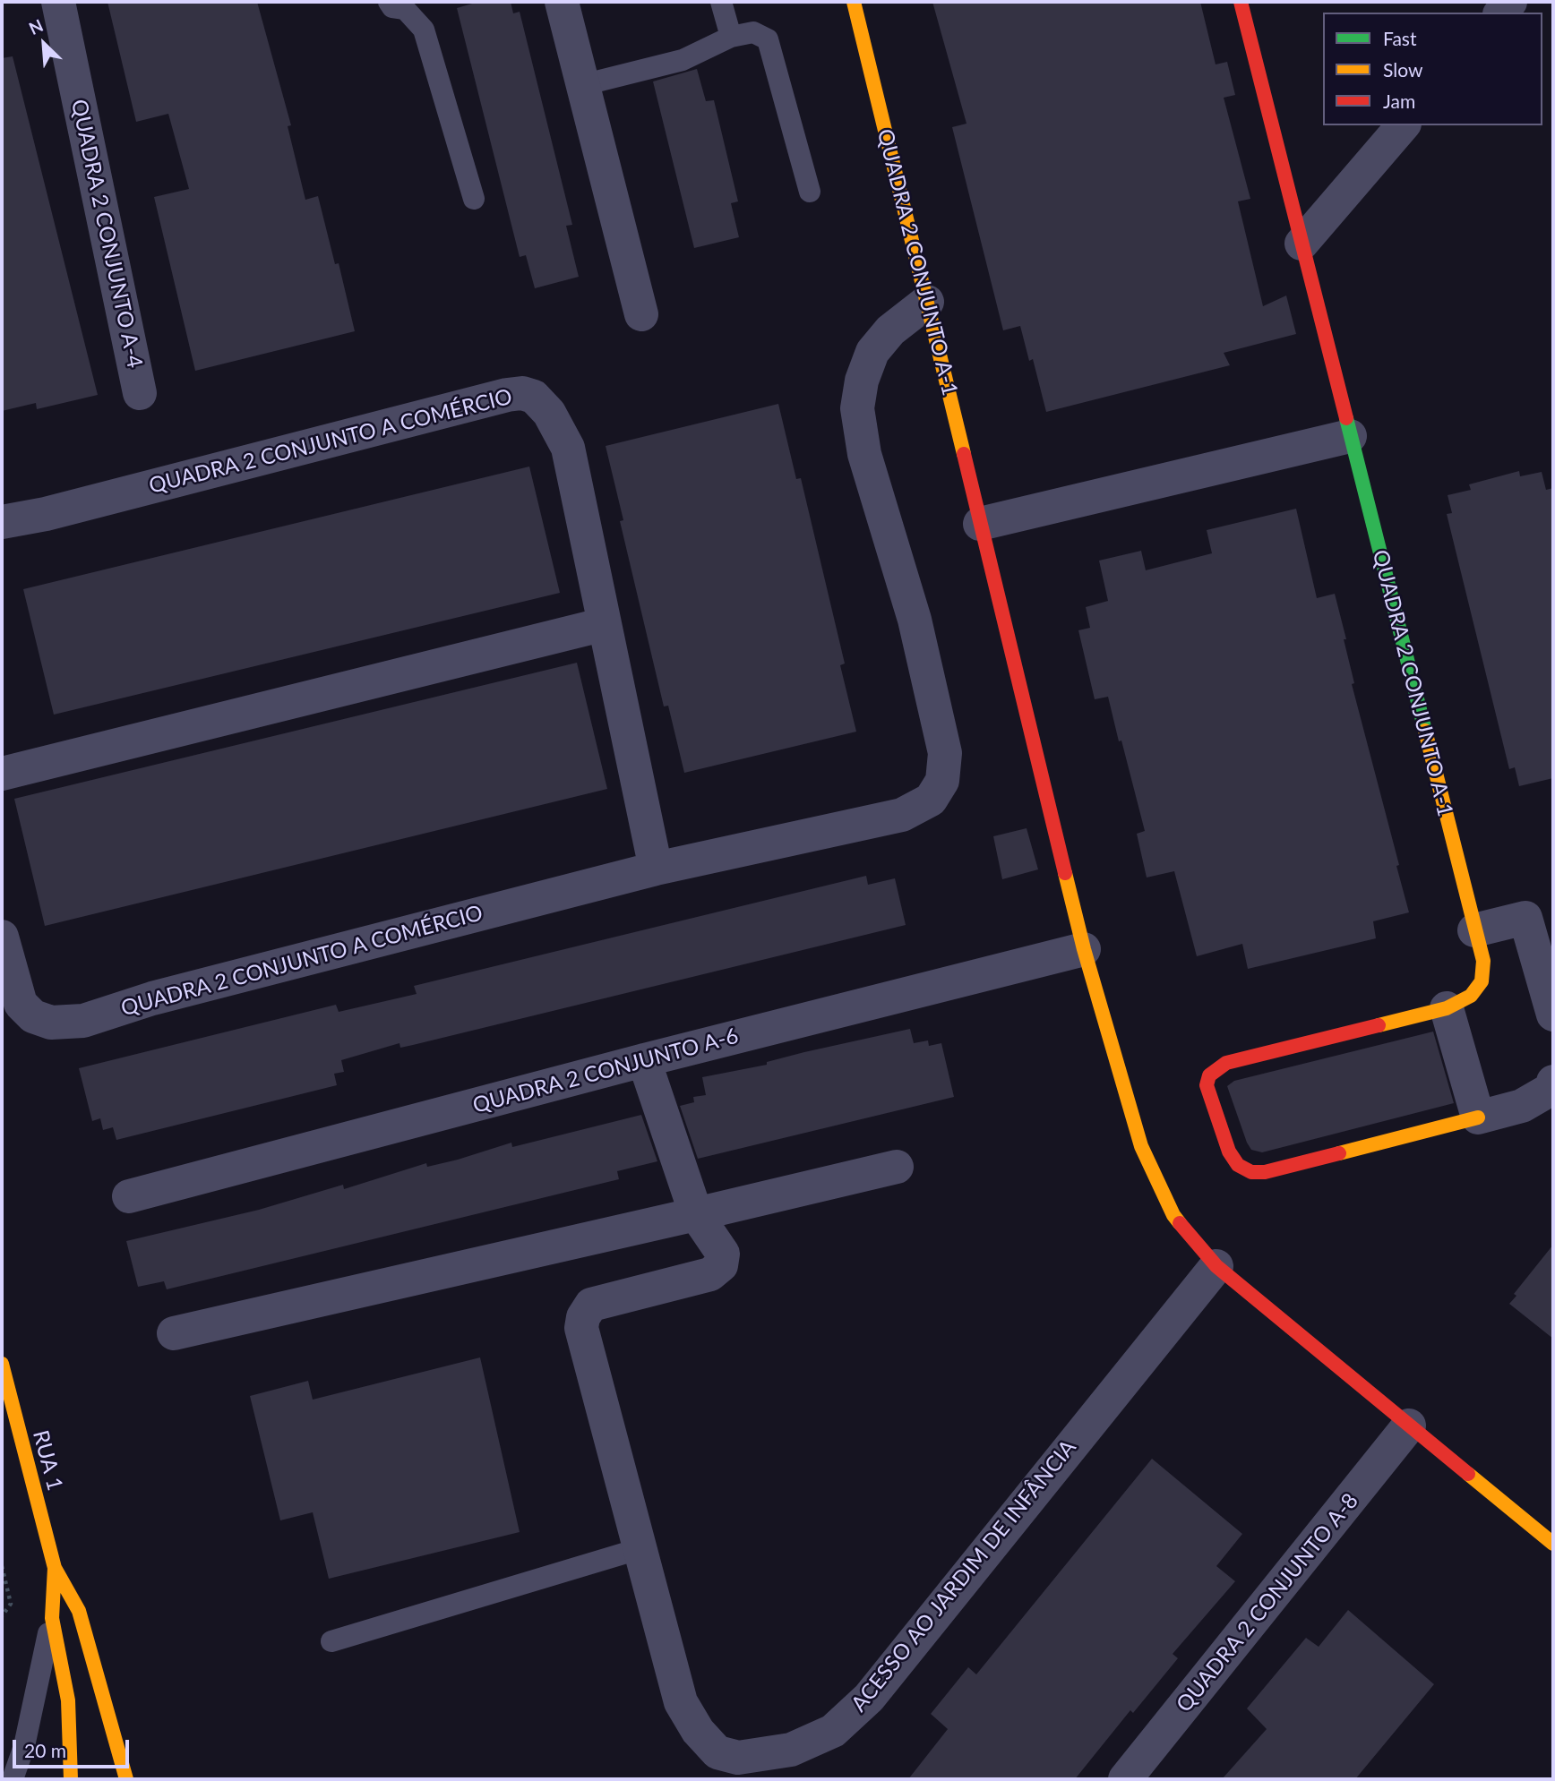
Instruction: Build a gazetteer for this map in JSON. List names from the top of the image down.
{
  "streets": {
    "street": [
      "QUADRA 2 CONJUNTO A-4",
      "QUADRA 2 CONJUNTO A-1",
      "QUADRA 2 CONJUNTO A COMÉRCIO",
      "QUADRA 2 CONJUNTO A-6",
      "RUA 1",
      "ACESSO AO JARDIM DE INFÂNCIA",
      "QUADRA 2 CONJUNTO A-8"
    ]
  },
  "crossings": [
    ["QUADRA 2 CONJUNTO A-1", "QUADRA 2 CONJUNTO A COMÉRCIO"],
    ["QUADRA 2 CONJUNTO A-1", "QUADRA 2 CONJUNTO A-6"],
    ["QUADRA 2 CONJUNTO A-1", "ACESSO AO JARDIM DE INFÂNCIA"],
    ["QUADRA 2 CONJUNTO A-1", "QUADRA 2 CONJUNTO A-8"]
  ],
  "legend": ["Fast", "Slow", "Jam"],
  "scale_bar": "20 m",
  "north": "top left"
}
